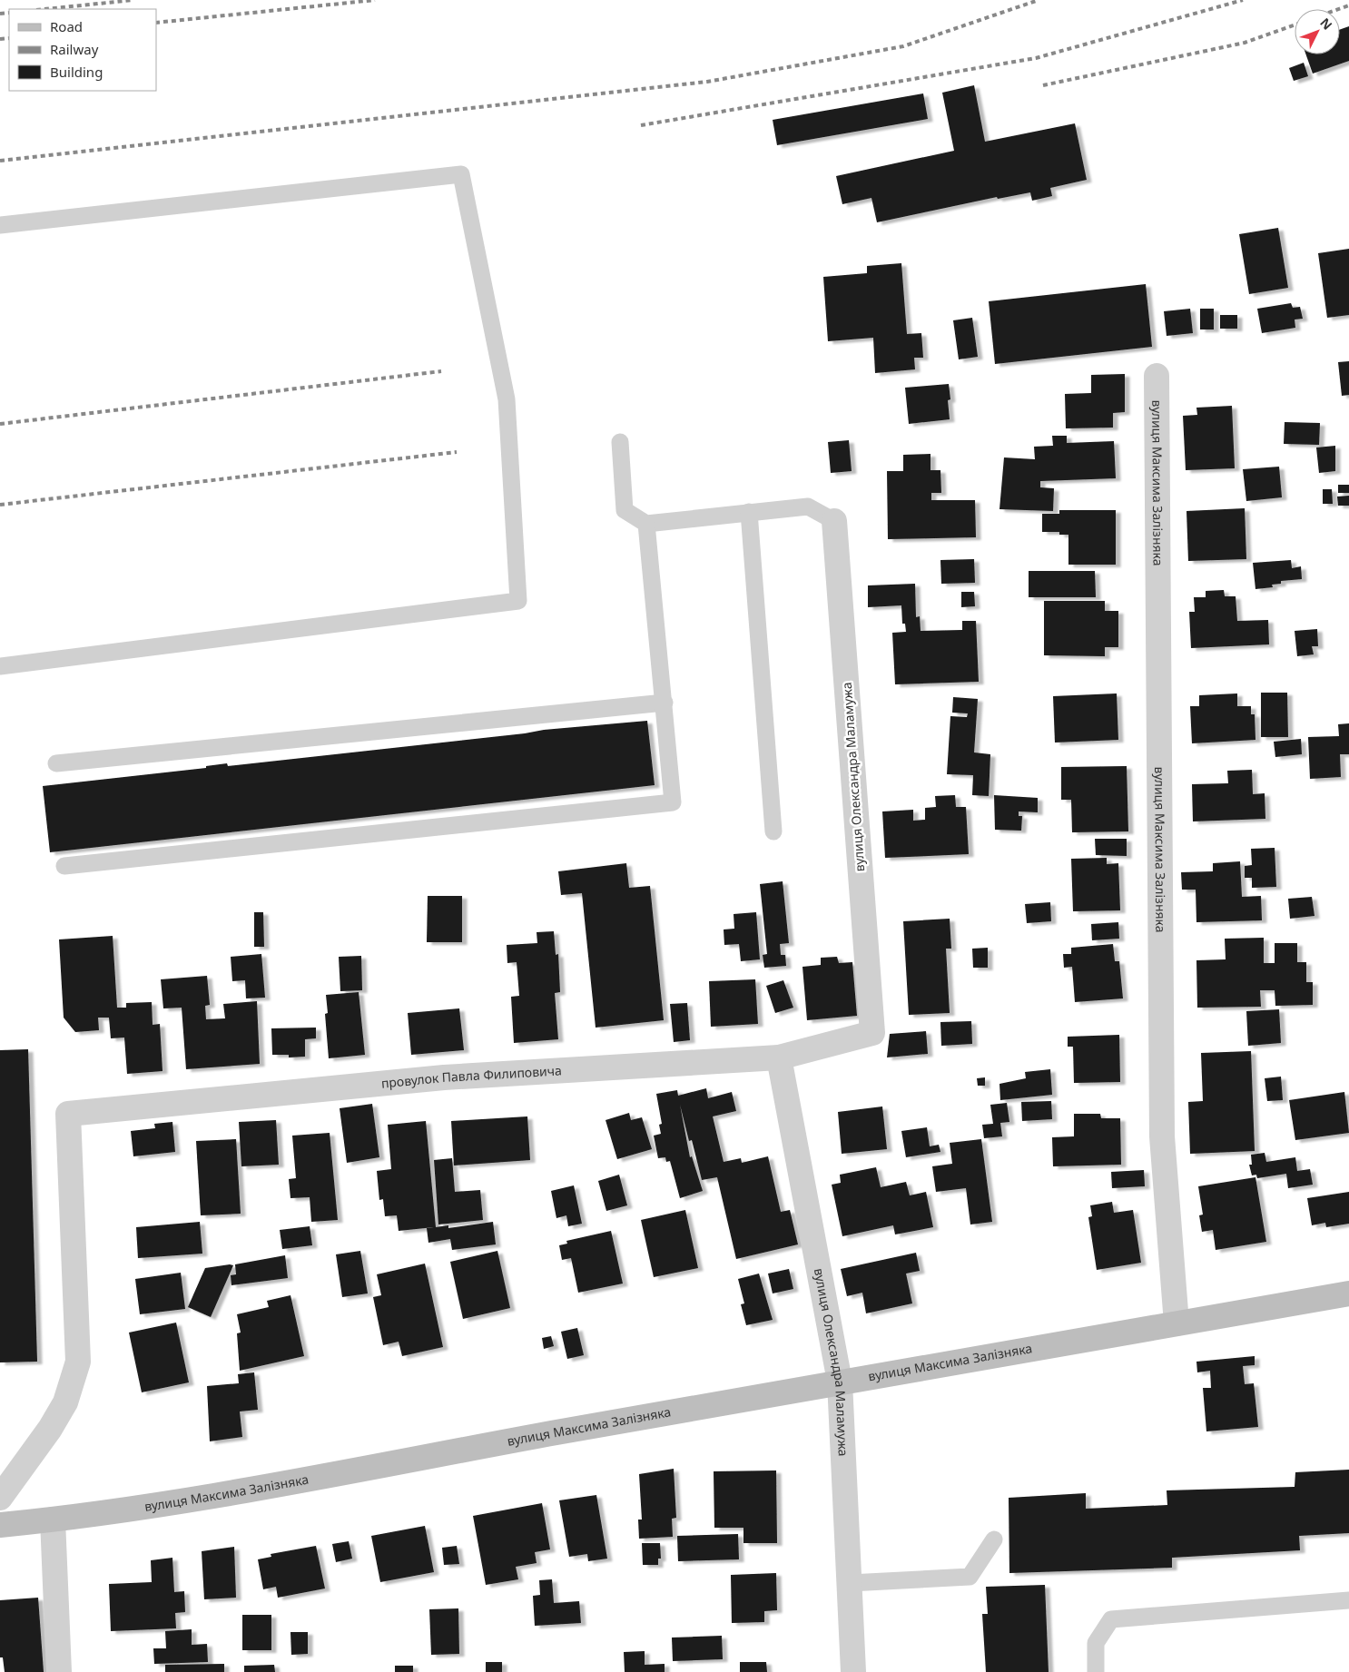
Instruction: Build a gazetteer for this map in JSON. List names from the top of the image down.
{
  "streets": {
    "main road": ["вулиця Максима Залізняка"],
    "street": ["вулиця Олександра Маламужа", "провулок Павла Филиповича"]
  },
  "crossings": [
    ["вулиця Максима Залізняка", "вулиця Олександра Маламужа"],
    ["вулиця Олександра Маламужа", "провулок Павла Филиповича"]
  ],
  "legend": ["Road", "Railway", "Building"],
  "north": "top right"
}
